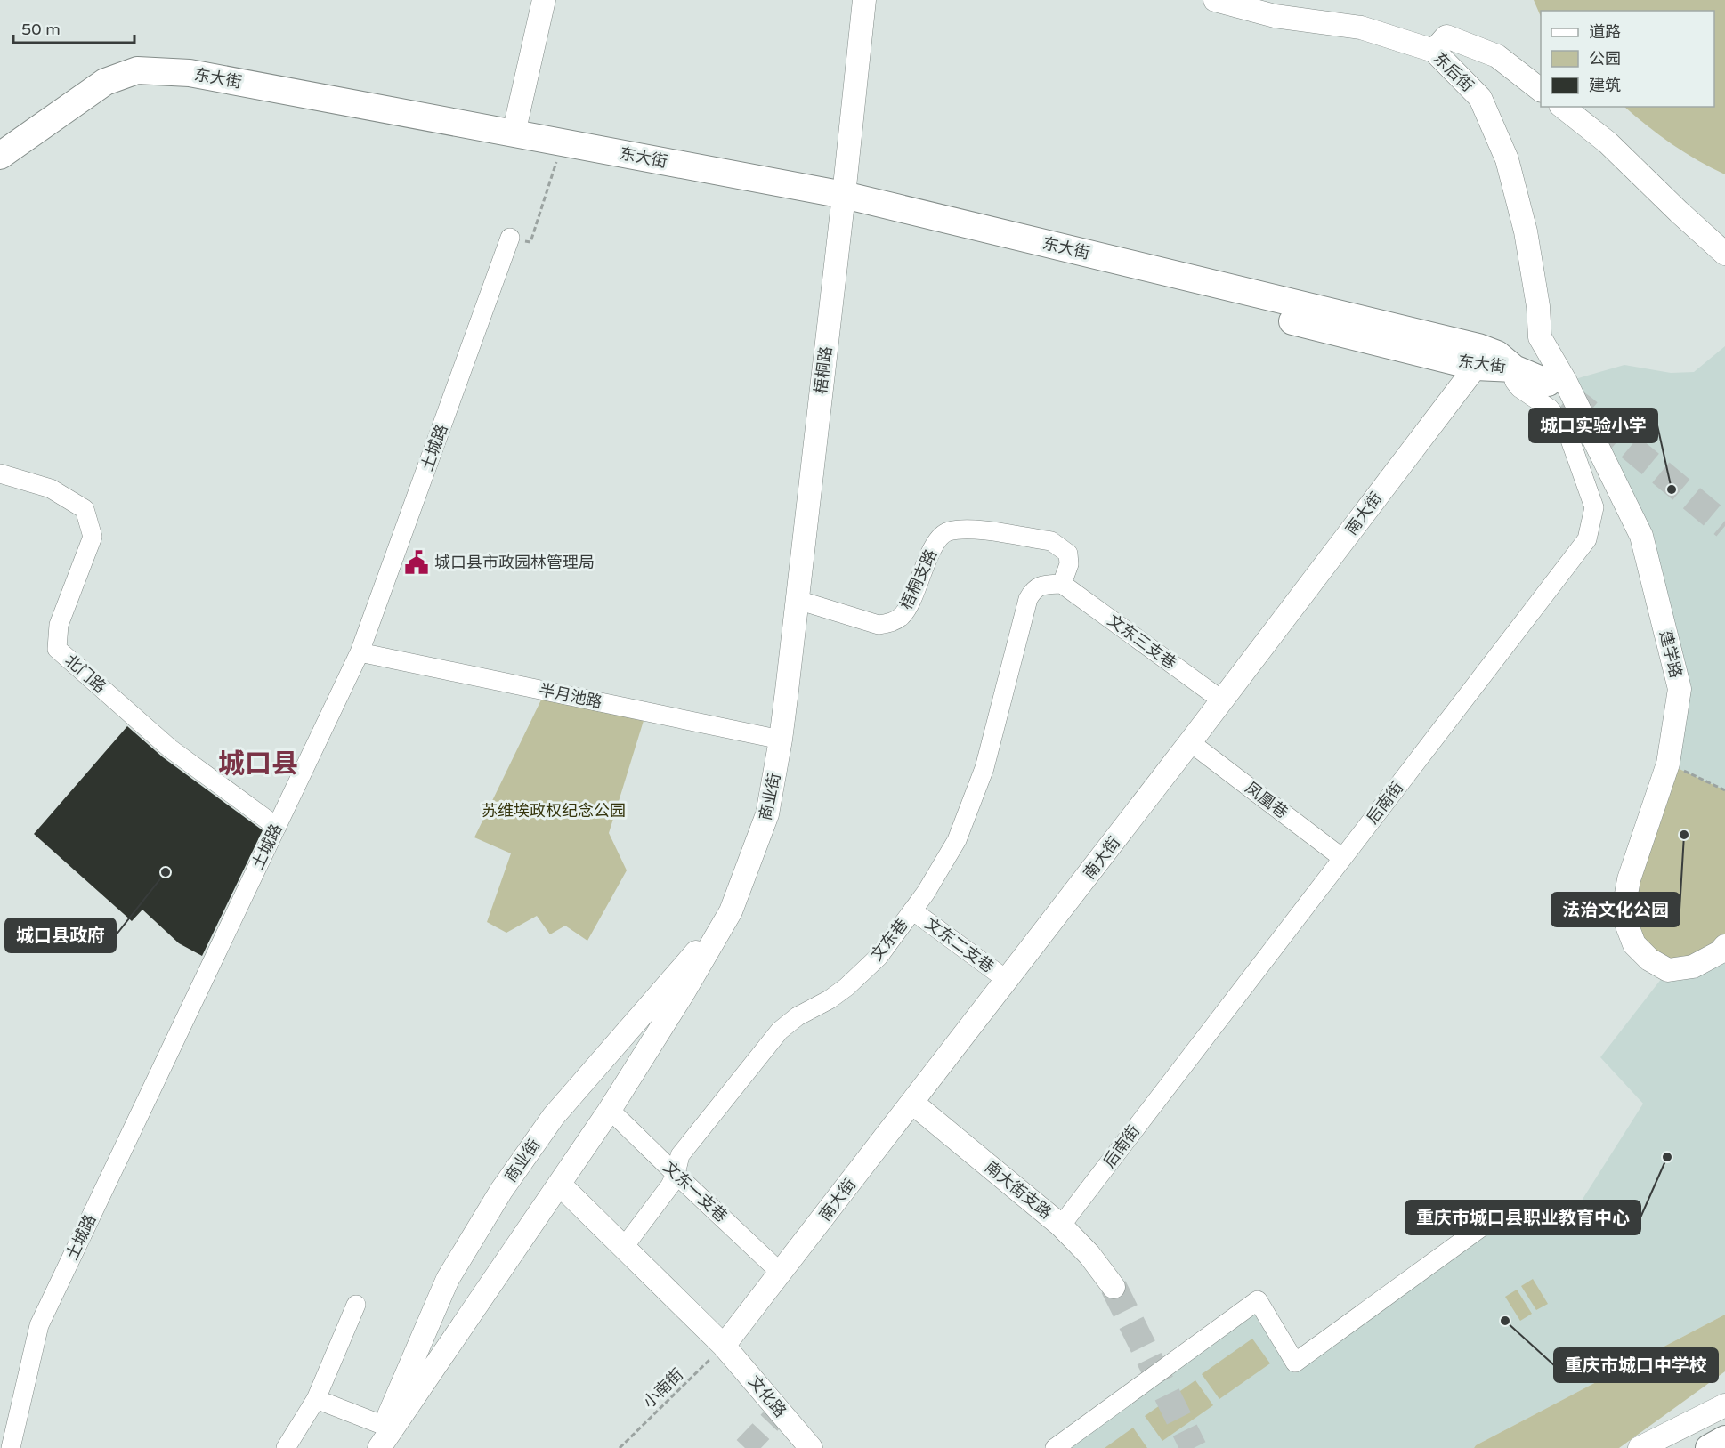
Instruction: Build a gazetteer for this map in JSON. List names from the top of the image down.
{
  "streets": {
    "main road": ["东大街"],
    "street": [
      "东后街",
      "梧桐路",
      "土城路",
      "南大街",
      "梧桐支路",
      "文东三支巷",
      "建学路",
      "北门路",
      "半月池路",
      "商业街",
      "凤凰巷",
      "后南街",
      "文东巷",
      "文东二支巷",
      "南大街支路",
      "文东一支巷",
      "文化路"
    ],
    "path": ["小南街"]
  },
  "crossings": [
    ["东后街", "建学路"],
    ["东大街", "梧桐路"],
    ["东大街", "南大街"],
    ["东大街", "后南街"],
    ["梧桐路", "梧桐支路"],
    ["梧桐路", "半月池路"],
    ["梧桐路", "商业街"],
    ["土城路", "北门路"],
    ["土城路", "半月池路"],
    ["南大街", "文东三支巷"],
    ["南大街", "凤凰巷"],
    ["南大街", "文东二支巷"],
    ["南大街", "南大街支路"],
    ["南大街", "文东一支巷"],
    ["南大街", "小南街"],
    ["南大街", "文化路"],
    ["梧桐支路", "文东三支巷"],
    ["梧桐支路", "文东巷"],
    ["文东三支巷", "文东巷"],
    ["半月池路", "商业街"],
    ["商业街", "文东一支巷"],
    ["商业街", "文化路"],
    ["凤凰巷", "后南街"],
    ["后南街", "南大街支路"],
    ["文东巷", "文东二支巷"],
    ["文东巷", "文东一支巷"],
    ["文东巷", "文化路"],
    ["小南街", "文化路"]
  ],
  "districts": ["城口县"],
  "parks": ["苏维埃政权纪念公园"],
  "places": {
    "other": [
      "城口实验小学",
      "法治文化公园",
      "城口县政府",
      "重庆市城口县职业教育中心",
      "重庆市城口中学校"
    ],
    "public building": ["城口县市政园林管理局"]
  },
  "legend": ["道路", "公园", "建筑"],
  "scale_bar": "50 m"
}
